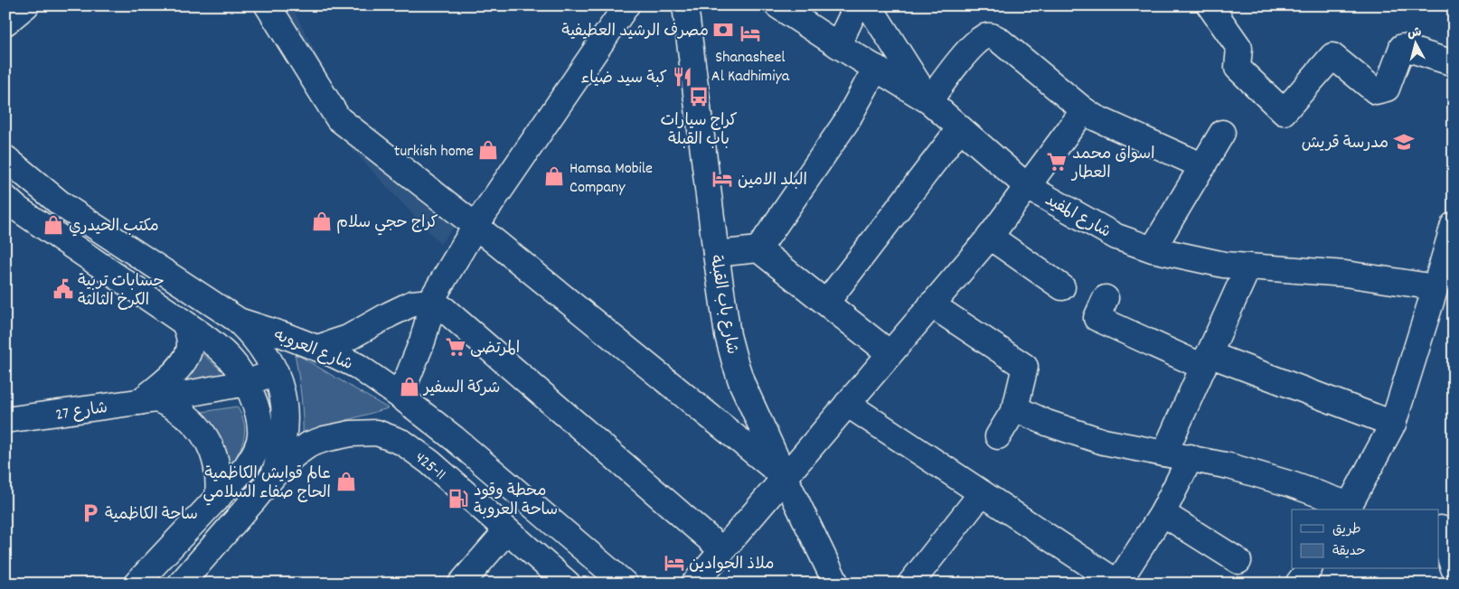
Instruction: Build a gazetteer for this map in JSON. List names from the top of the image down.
{
  "streets": {
    "street": [
      "شارع المفيد",
      "شارع باب القبلة",
      "شارع العروبه",
      "شارع 27",
      "425-11"
    ]
  },
  "crossings": [
    ["شارع العروبه", "425-11"],
    ["شارع 27", "425-11"]
  ],
  "places": {
    "bank": ["مصرف الرشيد العطيفية"],
    "hotel": ["Shanasheel Al Kadhimiya", "البلد الامين", "ملاذ الجوادين"],
    "restaurant": ["كبة سيد ضياء"],
    "bus stop": ["كراج سيارات باب القبلة"],
    "school or university": ["مدرسة قريش"],
    "shop": [
      "turkish home",
      "Hamsa Mobile Company",
      "كراج حجي سلام",
      "مكتب الحيدري",
      "شركة السفير",
      "عالم قوايش الكاظمية الحاج صفاء السلامي"
    ],
    "supermarket": ["اسواق محمد العطار", "المرتضى"],
    "public building": ["حسابات تربية الكرخ الثالثة"],
    "fuel station": ["محطة وقود ساحة العروبة"],
    "parking": ["ساحة الكاظمية"]
  },
  "legend": ["طريق", "حديقة"],
  "north": "top"
}
